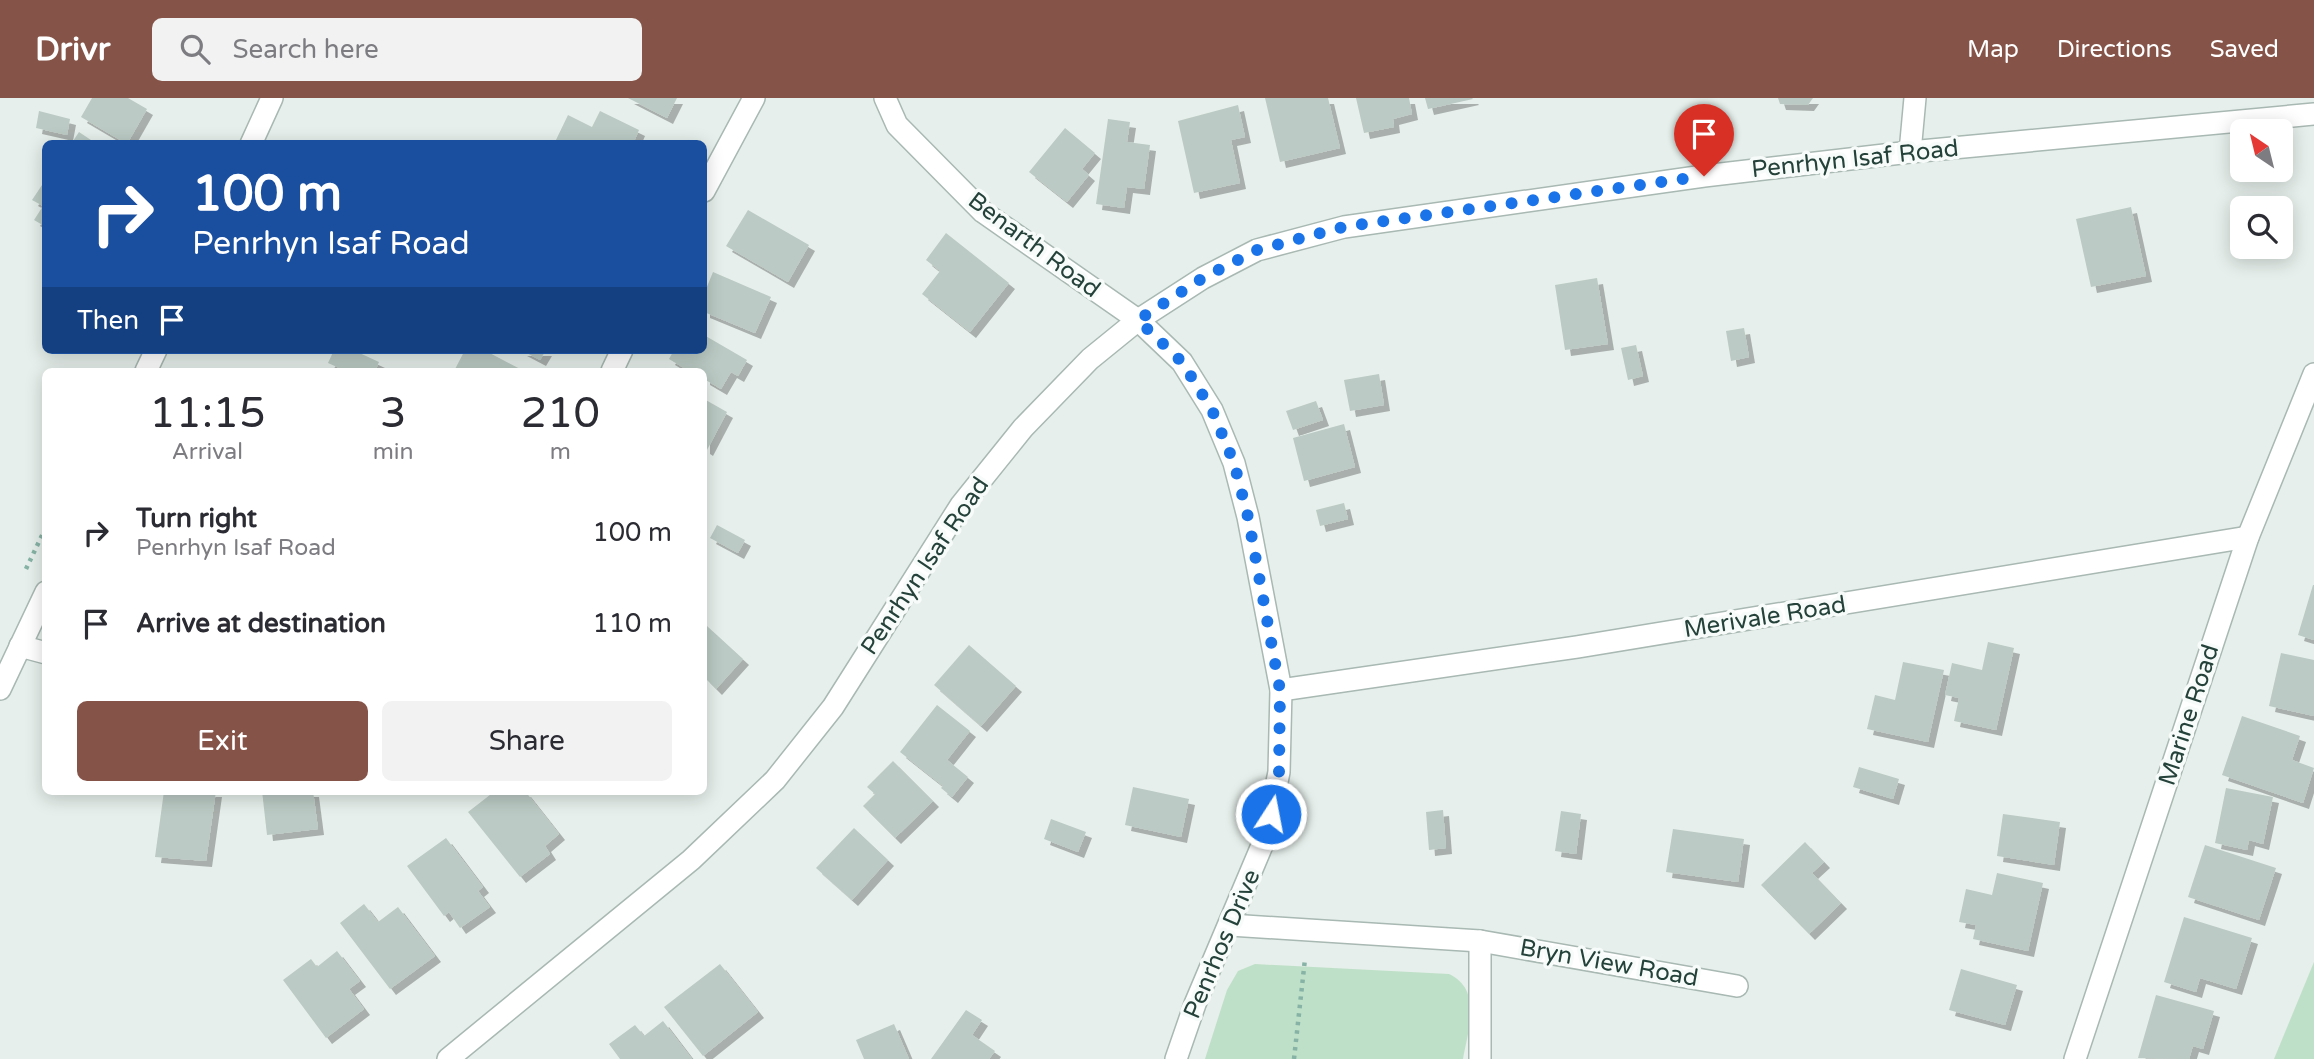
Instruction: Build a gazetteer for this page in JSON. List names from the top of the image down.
{
  "streets": {
    "street": [
      "Penrhyn Isaf Road",
      "Benarth Road",
      "Merivale Road",
      "Marine Road",
      "Penrhos Drive",
      "Bryn View Road"
    ]
  },
  "crossings": [
    ["Penrhyn Isaf Road", "Benarth Road"],
    ["Penrhyn Isaf Road", "Penrhos Drive"],
    ["Benarth Road", "Penrhos Drive"],
    ["Merivale Road", "Marine Road"],
    ["Merivale Road", "Penrhos Drive"],
    ["Penrhos Drive", "Bryn View Road"]
  ],
  "north": "top left",
  "page": {
    "header": "Drivr",
    "search": "Search here",
    "nav": ["Map", "Directions", "Saved"],
    "turn": ["100 m", "Penrhyn Isaf Road"],
    "then": "Then",
    "eta": [
      "11:15",
      "Arrival",
      "3",
      "min",
      "210",
      "m"
    ],
    "list": [
      {
        "name": "Turn right",
        "note": "Penrhyn Isaf Road",
        "value": "100 m"
      },
      {
        "name": "Arrive at destination",
        "value": "110 m"
      }
    ],
    "buttons": ["Exit", "Share"]
  }
}
